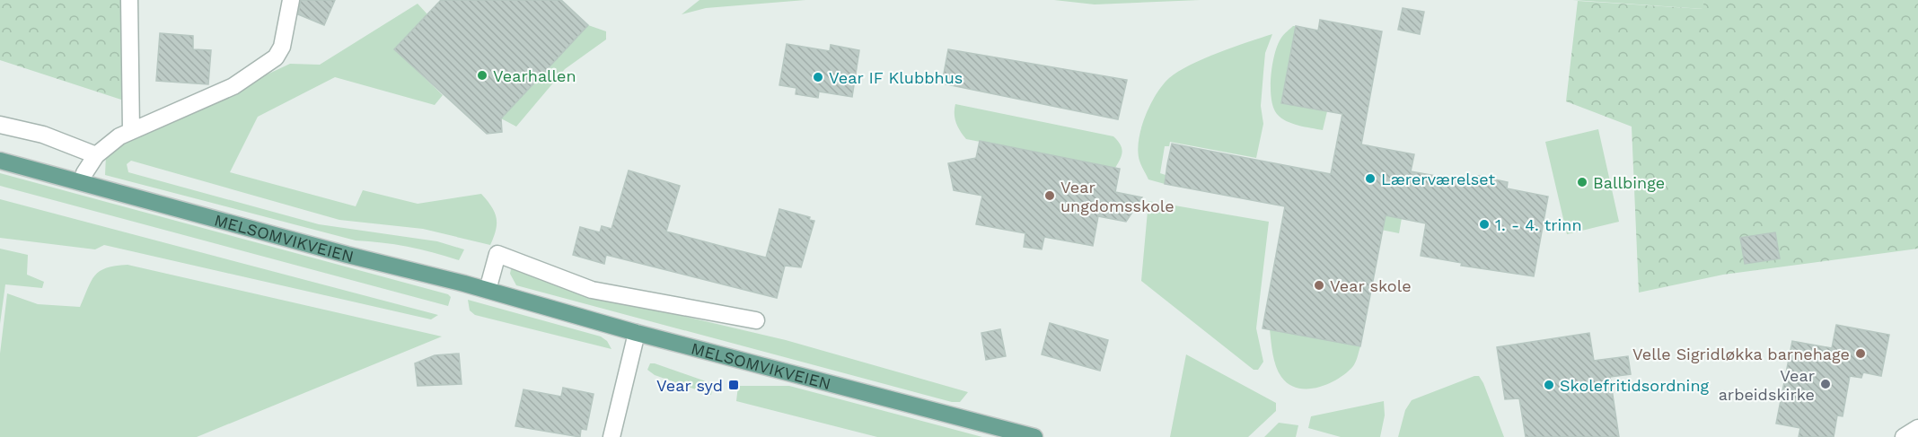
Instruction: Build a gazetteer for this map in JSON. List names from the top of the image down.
{
  "streets": {
    "main road": ["MELSOMVIKVEIEN"]
  },
  "places": {
    "other": [
      "Vearhallen",
      "Vear IF Klubbhus",
      "Lærerværelset",
      "Ballbinge",
      "Vear ungdomsskole",
      "1. - 4. trinn",
      "Vear skole",
      "Velle Sigridløkka barnehage",
      "Vear arbeidskirke",
      "Skolefritidsordning"
    ],
    "transit": ["Vear syd"]
  }
}
